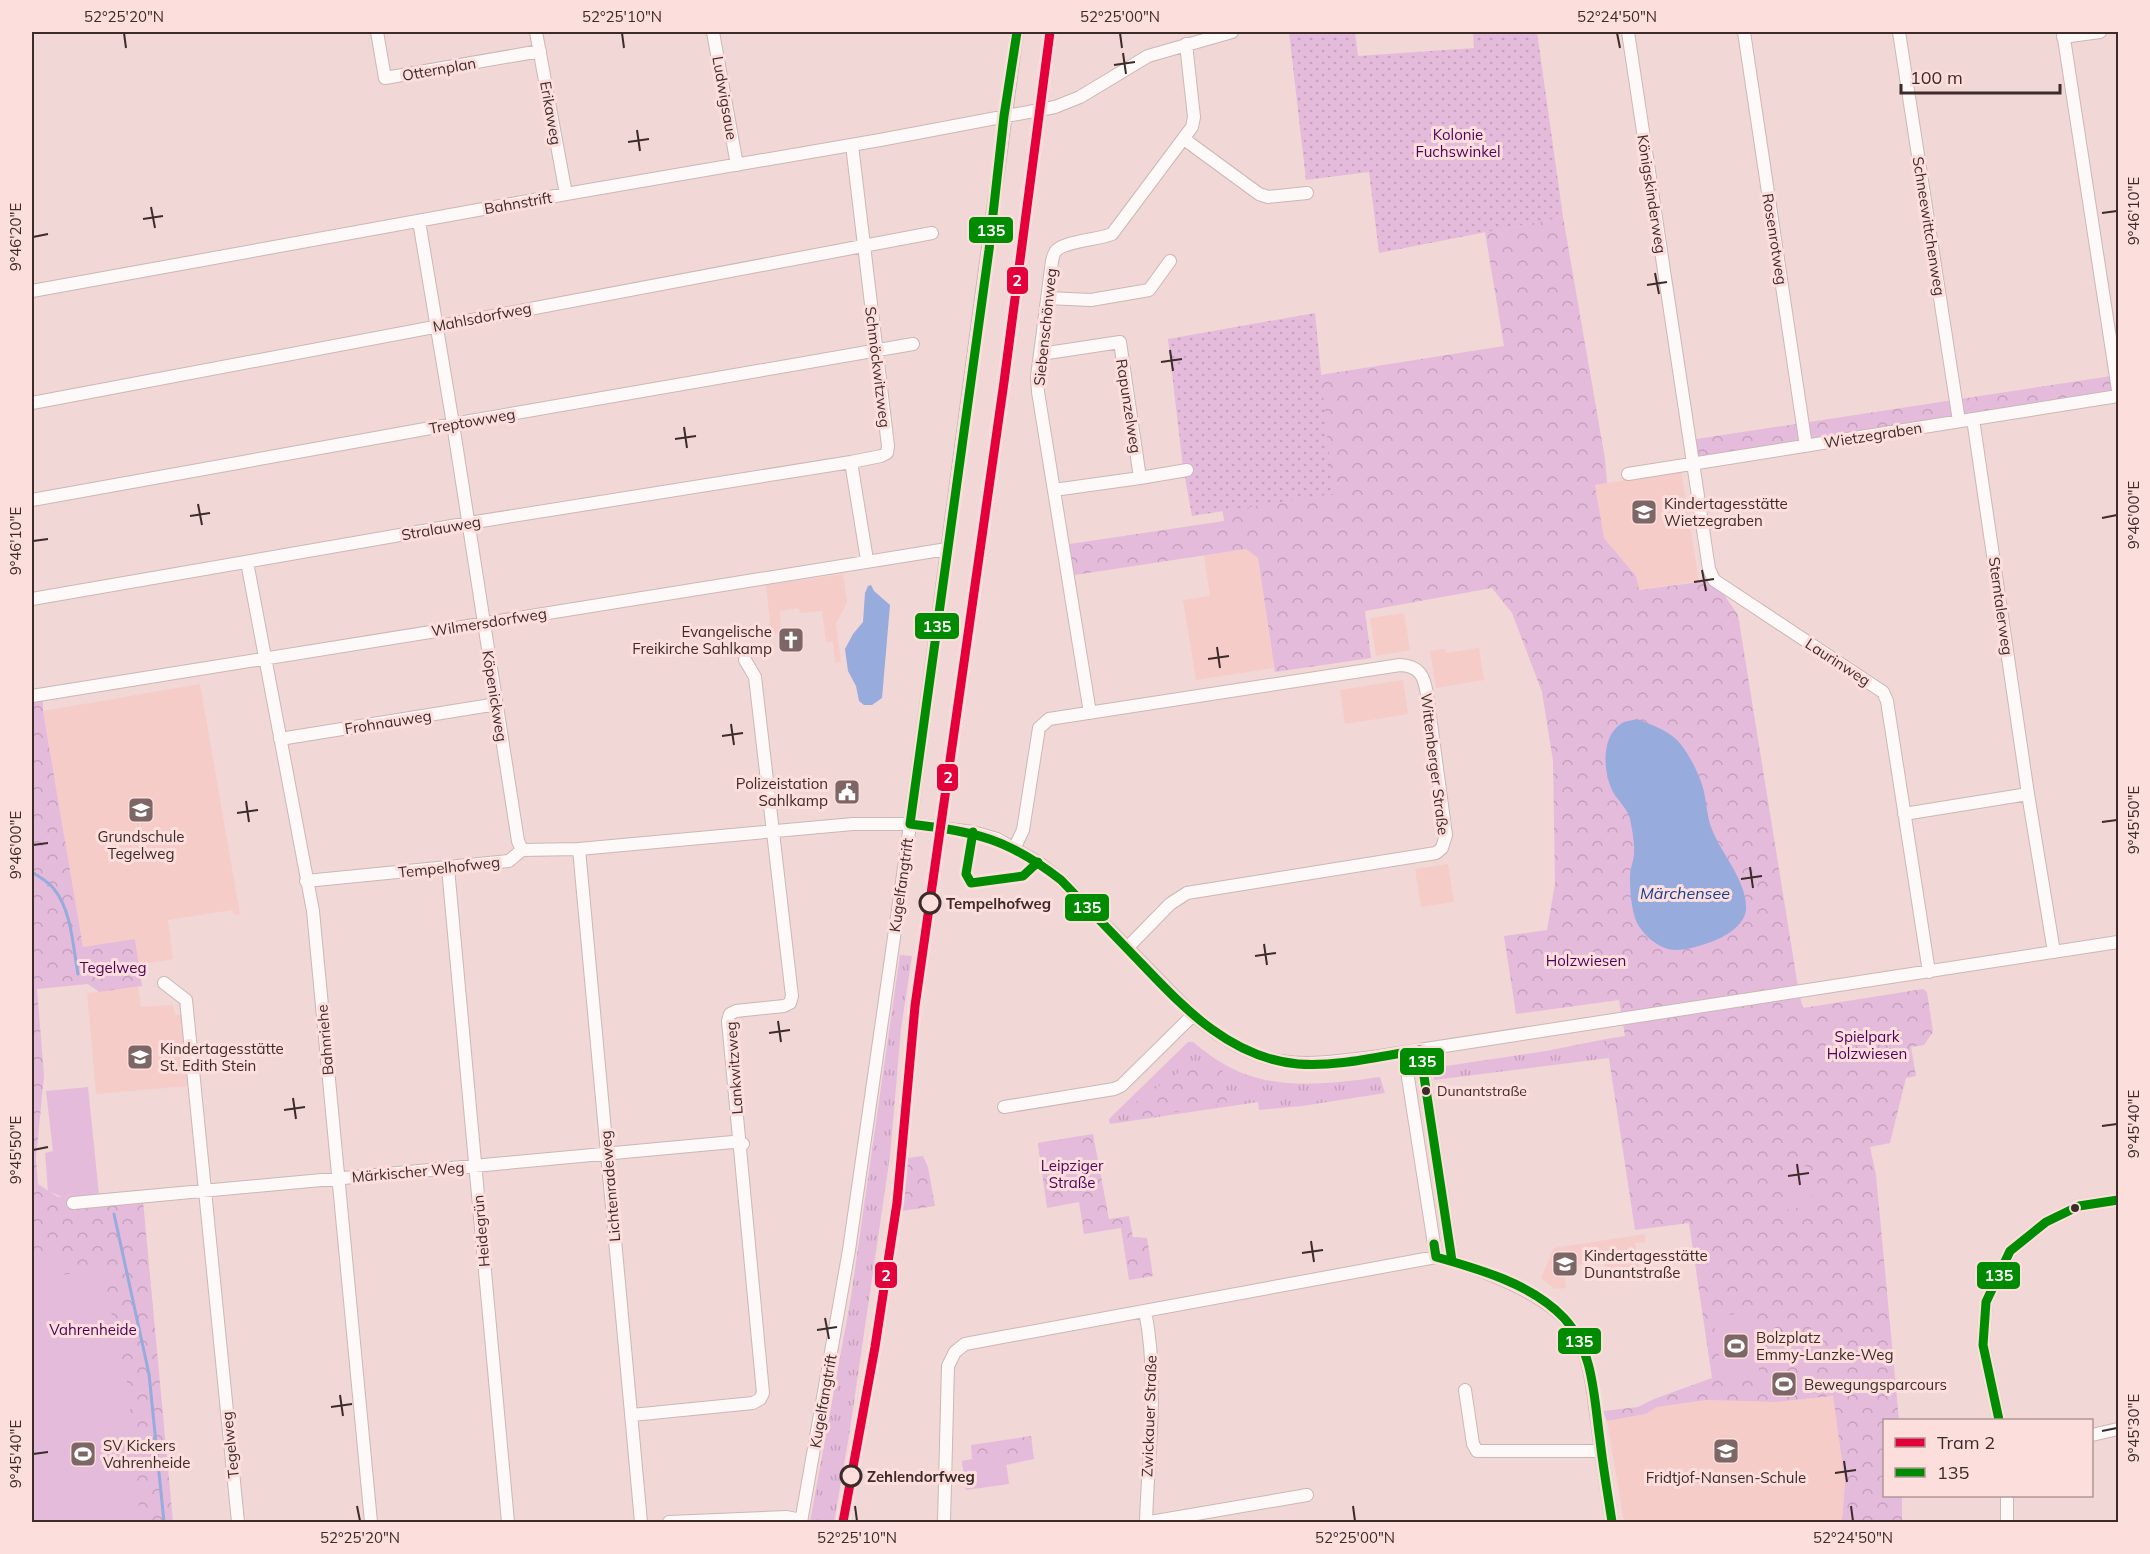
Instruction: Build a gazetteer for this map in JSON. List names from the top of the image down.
{
  "streets": {
    "street": [
      "Otternplan",
      "Ludwigsaue",
      "Erikaweg",
      "Königskinderweg",
      "Bahnstrift",
      "Schneewittchenweg",
      "Rosenrotweg",
      "Mahlsdorfweg",
      "Siebenschönweg",
      "Schmöckwitzweg",
      "Rapunzelweg",
      "Treptowweg",
      "Wietzegraben",
      "Stralauweg",
      "Sterntalerweg",
      "Wilmersdorfweg",
      "Laurinweg",
      "Köpenickweg",
      "Frohnauweg",
      "Wittenberger Straße",
      "Tempelhofweg",
      "Kugelfangtrift",
      "Bahnriehe",
      "Lankwitzweg",
      "Märkischer Weg",
      "Lichtenradeweg",
      "Heidegrün",
      "Zwickauer Straße",
      "Tegelweg"
    ]
  },
  "crossings": [
    ["Otternplan", "Erikaweg"],
    ["Ludwigsaue", "Bahnstrift"],
    ["Erikaweg", "Bahnstrift"],
    ["Königskinderweg", "Wietzegraben"],
    ["Königskinderweg", "Laurinweg"],
    ["Bahnstrift", "Siebenschönweg"],
    ["Bahnstrift", "Schmöckwitzweg"],
    ["Bahnstrift", "Köpenickweg"],
    ["Bahnstrift", "Kugelfangtrift"],
    ["Schneewittchenweg", "Wietzegraben"],
    ["Rosenrotweg", "Wietzegraben"],
    ["Mahlsdorfweg", "Schmöckwitzweg"],
    ["Mahlsdorfweg", "Köpenickweg"],
    ["Siebenschönweg", "Rapunzelweg"],
    ["Siebenschönweg", "Wittenberger Straße"],
    ["Schmöckwitzweg", "Treptowweg"],
    ["Schmöckwitzweg", "Stralauweg"],
    ["Treptowweg", "Köpenickweg"],
    ["Wietzegraben", "Sterntalerweg"],
    ["Wietzegraben", "Laurinweg"],
    ["Stralauweg", "Köpenickweg"],
    ["Stralauweg", "Bahnriehe"],
    ["Wilmersdorfweg", "Köpenickweg"],
    ["Wilmersdorfweg", "Kugelfangtrift"],
    ["Wilmersdorfweg", "Bahnriehe"],
    ["Köpenickweg", "Frohnauweg"],
    ["Köpenickweg", "Tempelhofweg"],
    ["Frohnauweg", "Bahnriehe"],
    ["Tempelhofweg", "Kugelfangtrift"],
    ["Tempelhofweg", "Bahnriehe"],
    ["Tempelhofweg", "Lankwitzweg"],
    ["Tempelhofweg", "Lichtenradeweg"],
    ["Tempelhofweg", "Heidegrün"],
    ["Bahnriehe", "Märkischer Weg"],
    ["Lankwitzweg", "Märkischer Weg"],
    ["Lankwitzweg", "Lichtenradeweg"],
    ["Märkischer Weg", "Lichtenradeweg"],
    ["Märkischer Weg", "Heidegrün"],
    ["Märkischer Weg", "Tegelweg"]
  ],
  "water": ["Märchensee"],
  "parks": [
    "Kolonie Fuchswinkel",
    "Holzwiesen",
    "Tegelweg",
    "Spielpark Holzwiesen",
    "Leipziger Straße",
    "Vahrenheide"
  ],
  "places": {
    "school or university": [
      "Kindertagesstätte Wietzegraben",
      "Grundschule Tegelweg",
      "Kindertagesstätte St. Edith Stein",
      "Kindertagesstätte Dunantstraße",
      "Fridtjof-Nansen-Schule"
    ],
    "church": ["Evangelische Freikirche Sahlkamp"],
    "public building": ["Polizeistation Sahlkamp"],
    "other": ["Tempelhofweg", "Dunantstraße", "Zehlendorfweg"],
    "sports": ["Bolzplatz Emmy-Lanzke-Weg", "Bewegungsparcours", "SV Kickers Vahrenheide"]
  },
  "lines": ["tram line 2", "transit line 135"],
  "legend": ["Tram 2", "135"],
  "scale_bar": "100 m",
  "coordinates": [
    "52°25'20\"N",
    "52°25'10\"N",
    "52°25'00\"N",
    "52°24'50\"N",
    "9°46'10\"E",
    "9°46'20\"E",
    "9°46'00\"E",
    "9°45'50\"E",
    "9°45'40\"E",
    "9°45'30\"E"
  ]
}
